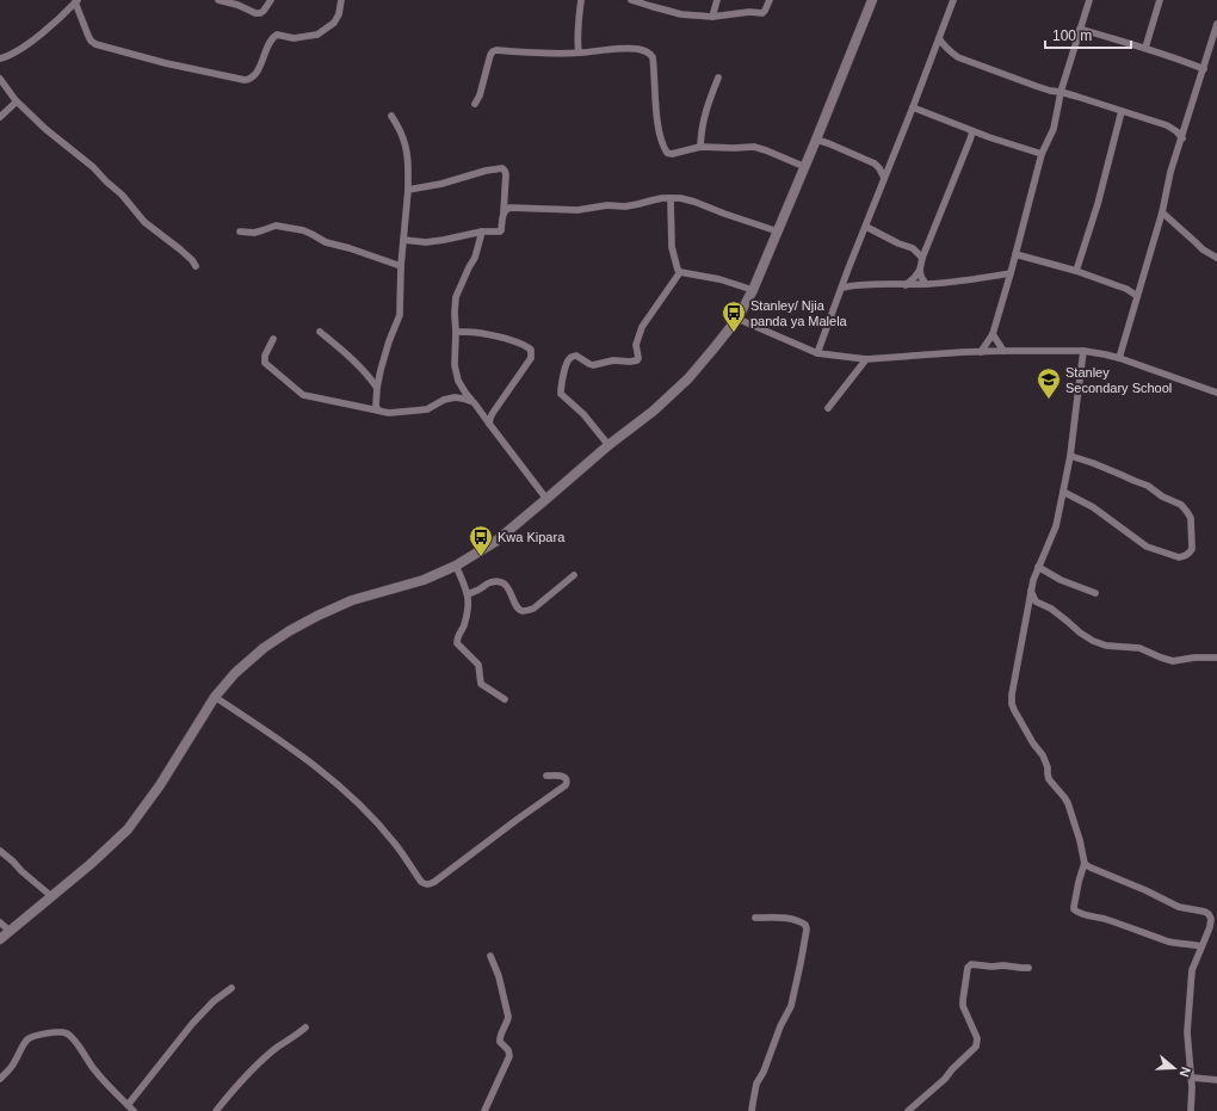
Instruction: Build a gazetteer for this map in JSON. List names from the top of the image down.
{
  "places": {
    "bus stop": ["Stanley/ Njia panda ya Malela", "Kwa Kipara"],
    "school or university": ["Stanley Secondary School"]
  },
  "scale_bar": "100 m",
  "north": "right"
}
